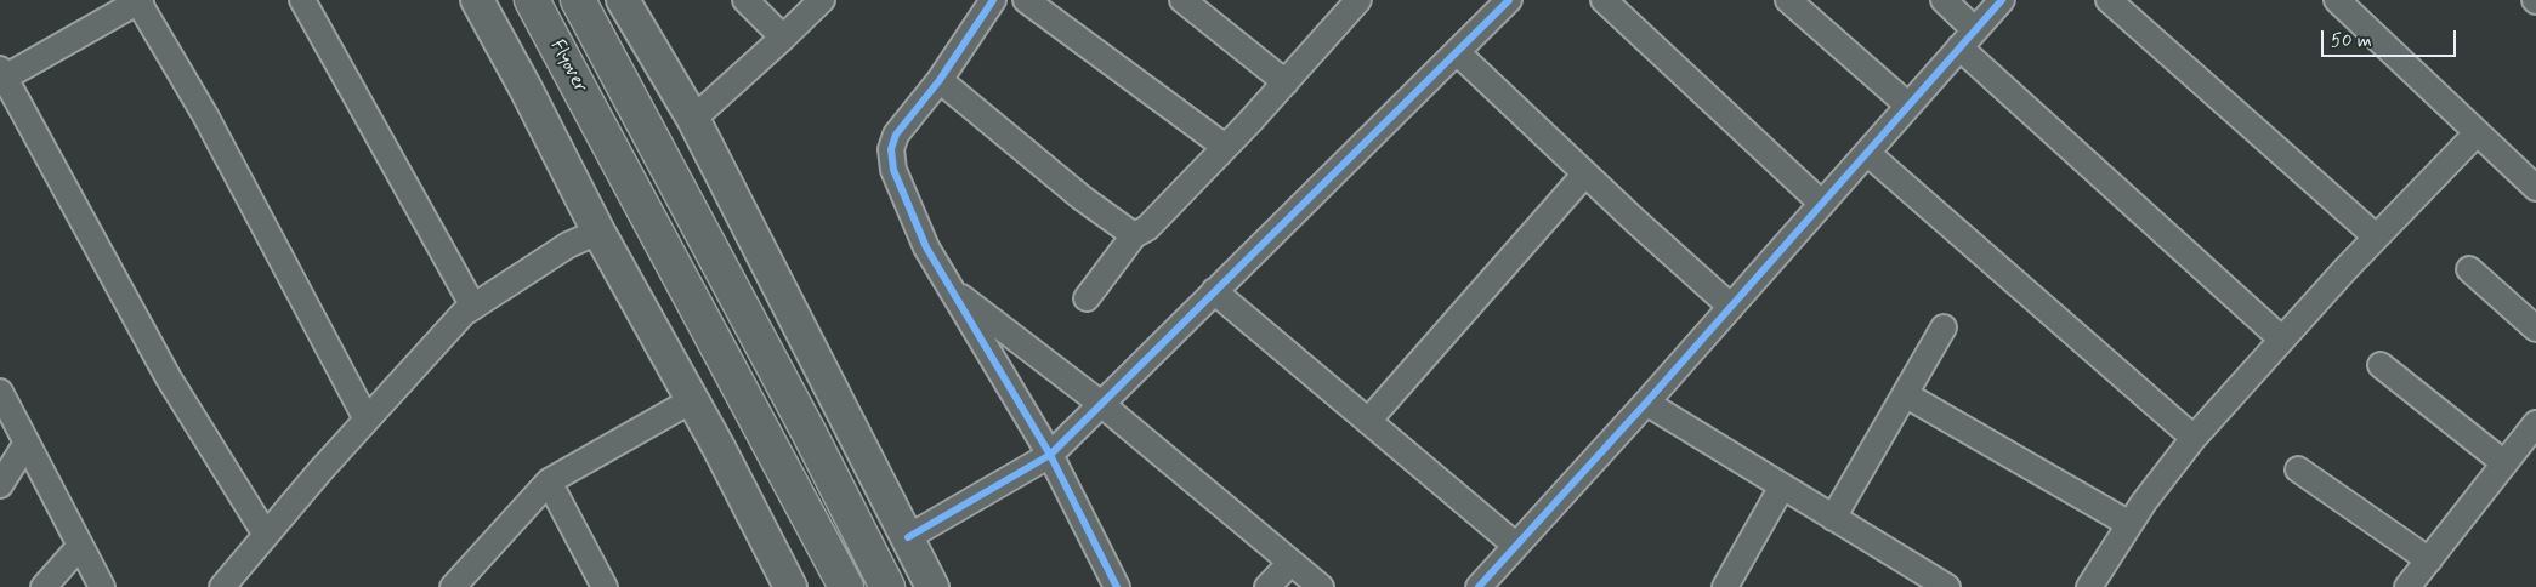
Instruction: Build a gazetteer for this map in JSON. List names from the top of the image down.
{
  "streets": {
    "highway": ["Flyover"]
  },
  "scale_bar": "50 m"
}
